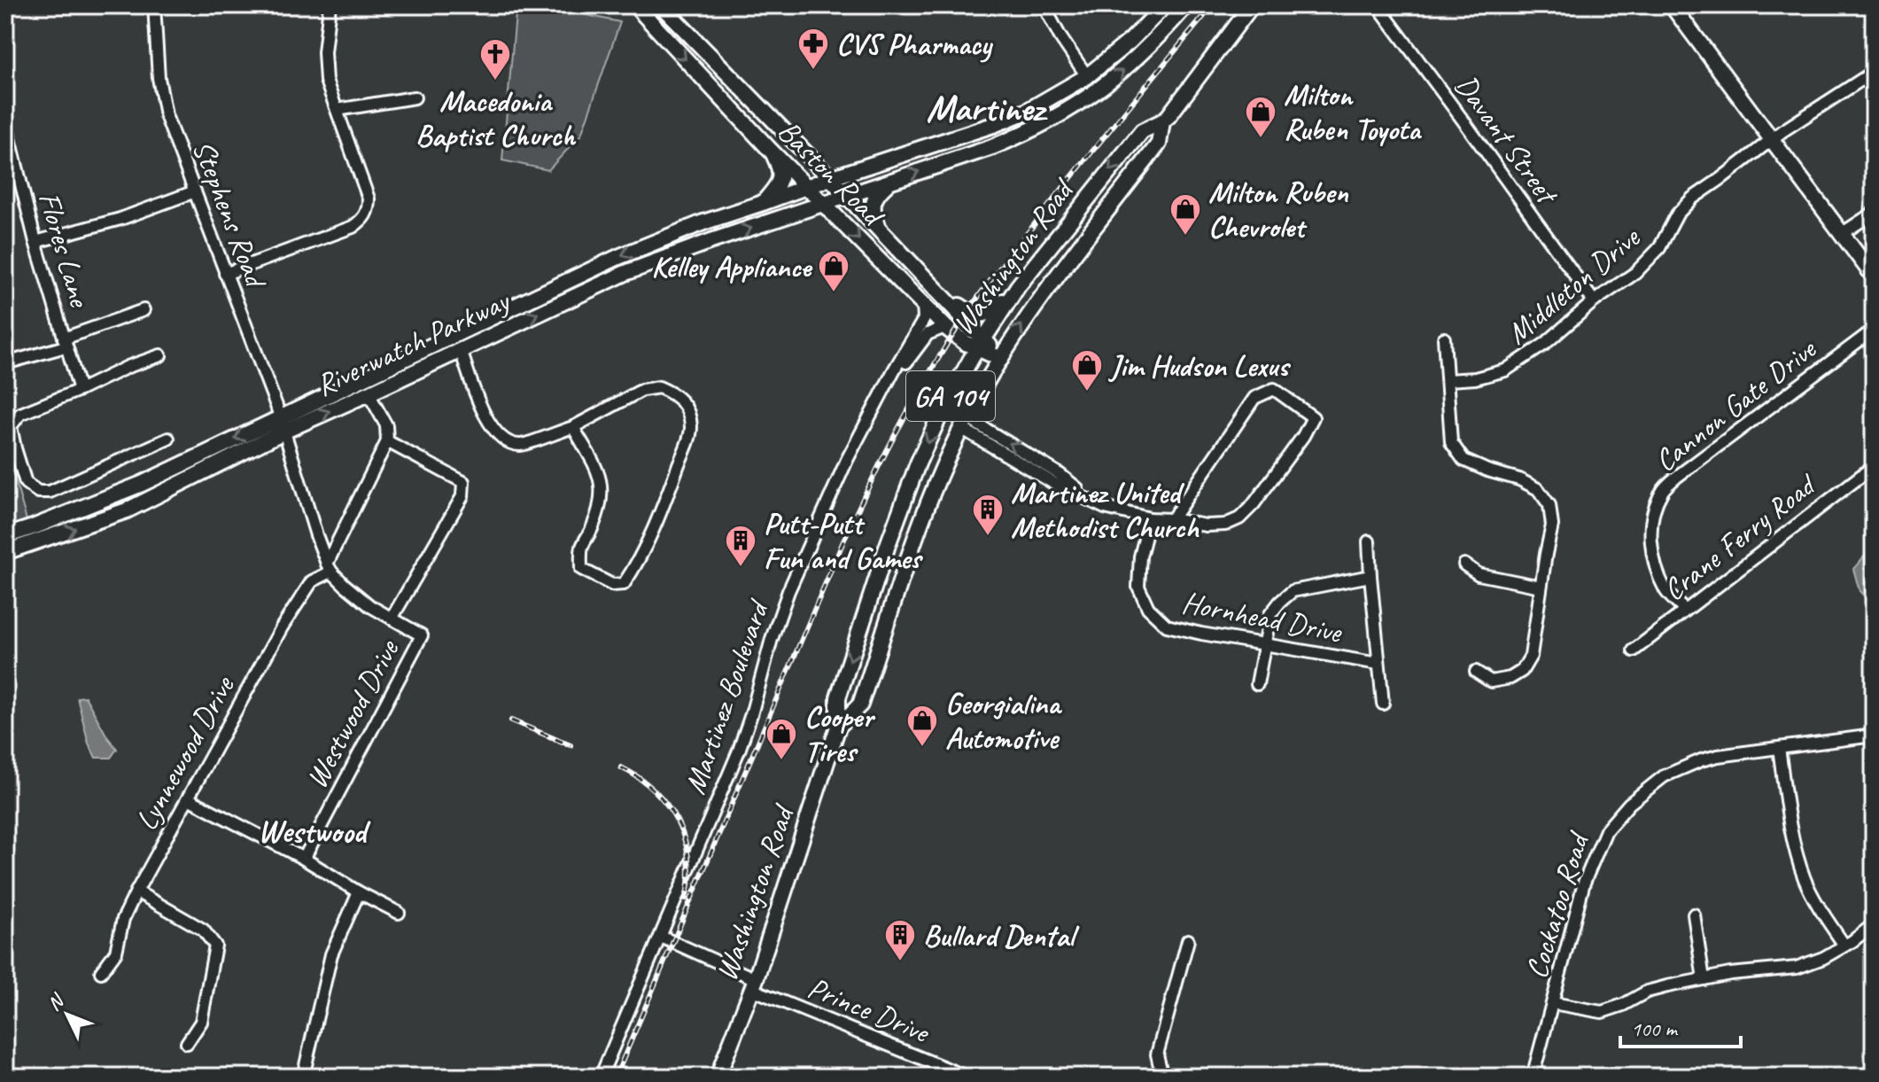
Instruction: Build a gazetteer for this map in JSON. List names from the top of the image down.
{
  "streets": {
    "main road": [
      "Baston Road",
      "Washington Road",
      "Riverwatch Parkway",
      "GA 104"
    ],
    "street": [
      "Davant Street",
      "Stephens Road",
      "Flores Lane",
      "Middleton Drive",
      "Cannon Gate Drive",
      "Crane Ferry Road",
      "Hornhead Drive",
      "Martinez Boulevard",
      "Westwood Drive",
      "Lynnewood Drive",
      "Cockatoo Road",
      "Prince Drive"
    ]
  },
  "crossings": [
    ["Davant Street", "Middleton Drive"],
    ["Baston Road", "Washington Road"],
    ["Baston Road", "Riverwatch Parkway"],
    ["Baston Road", "Martinez Boulevard"],
    ["Stephens Road", "Riverwatch Parkway"],
    ["Stephens Road", "Westwood Drive"],
    ["Washington Road", "Prince Drive"],
    ["Riverwatch Parkway", "Westwood Drive"],
    ["Cannon Gate Drive", "Crane Ferry Road"],
    ["Martinez Boulevard", "Prince Drive"],
    ["Westwood Drive", "Lynnewood Drive"]
  ],
  "districts": ["Martinez", "Westwood"],
  "places": {
    "pharmacy": ["CVS Pharmacy"],
    "church": ["Macedonia Baptist Church"],
    "shop": [
      "Milton Ruben Toyota",
      "Milton Ruben Chevrolet",
      "Kelley Appliance",
      "Jim Hudson Lexus",
      "Georgialina Automotive",
      "Cooper Tires"
    ],
    "building": ["Martinez United Methodist Church", "Putt-Putt Fun and Games", "Bullard Dental"]
  },
  "scale_bar": "100 m",
  "north": "top left"
}
